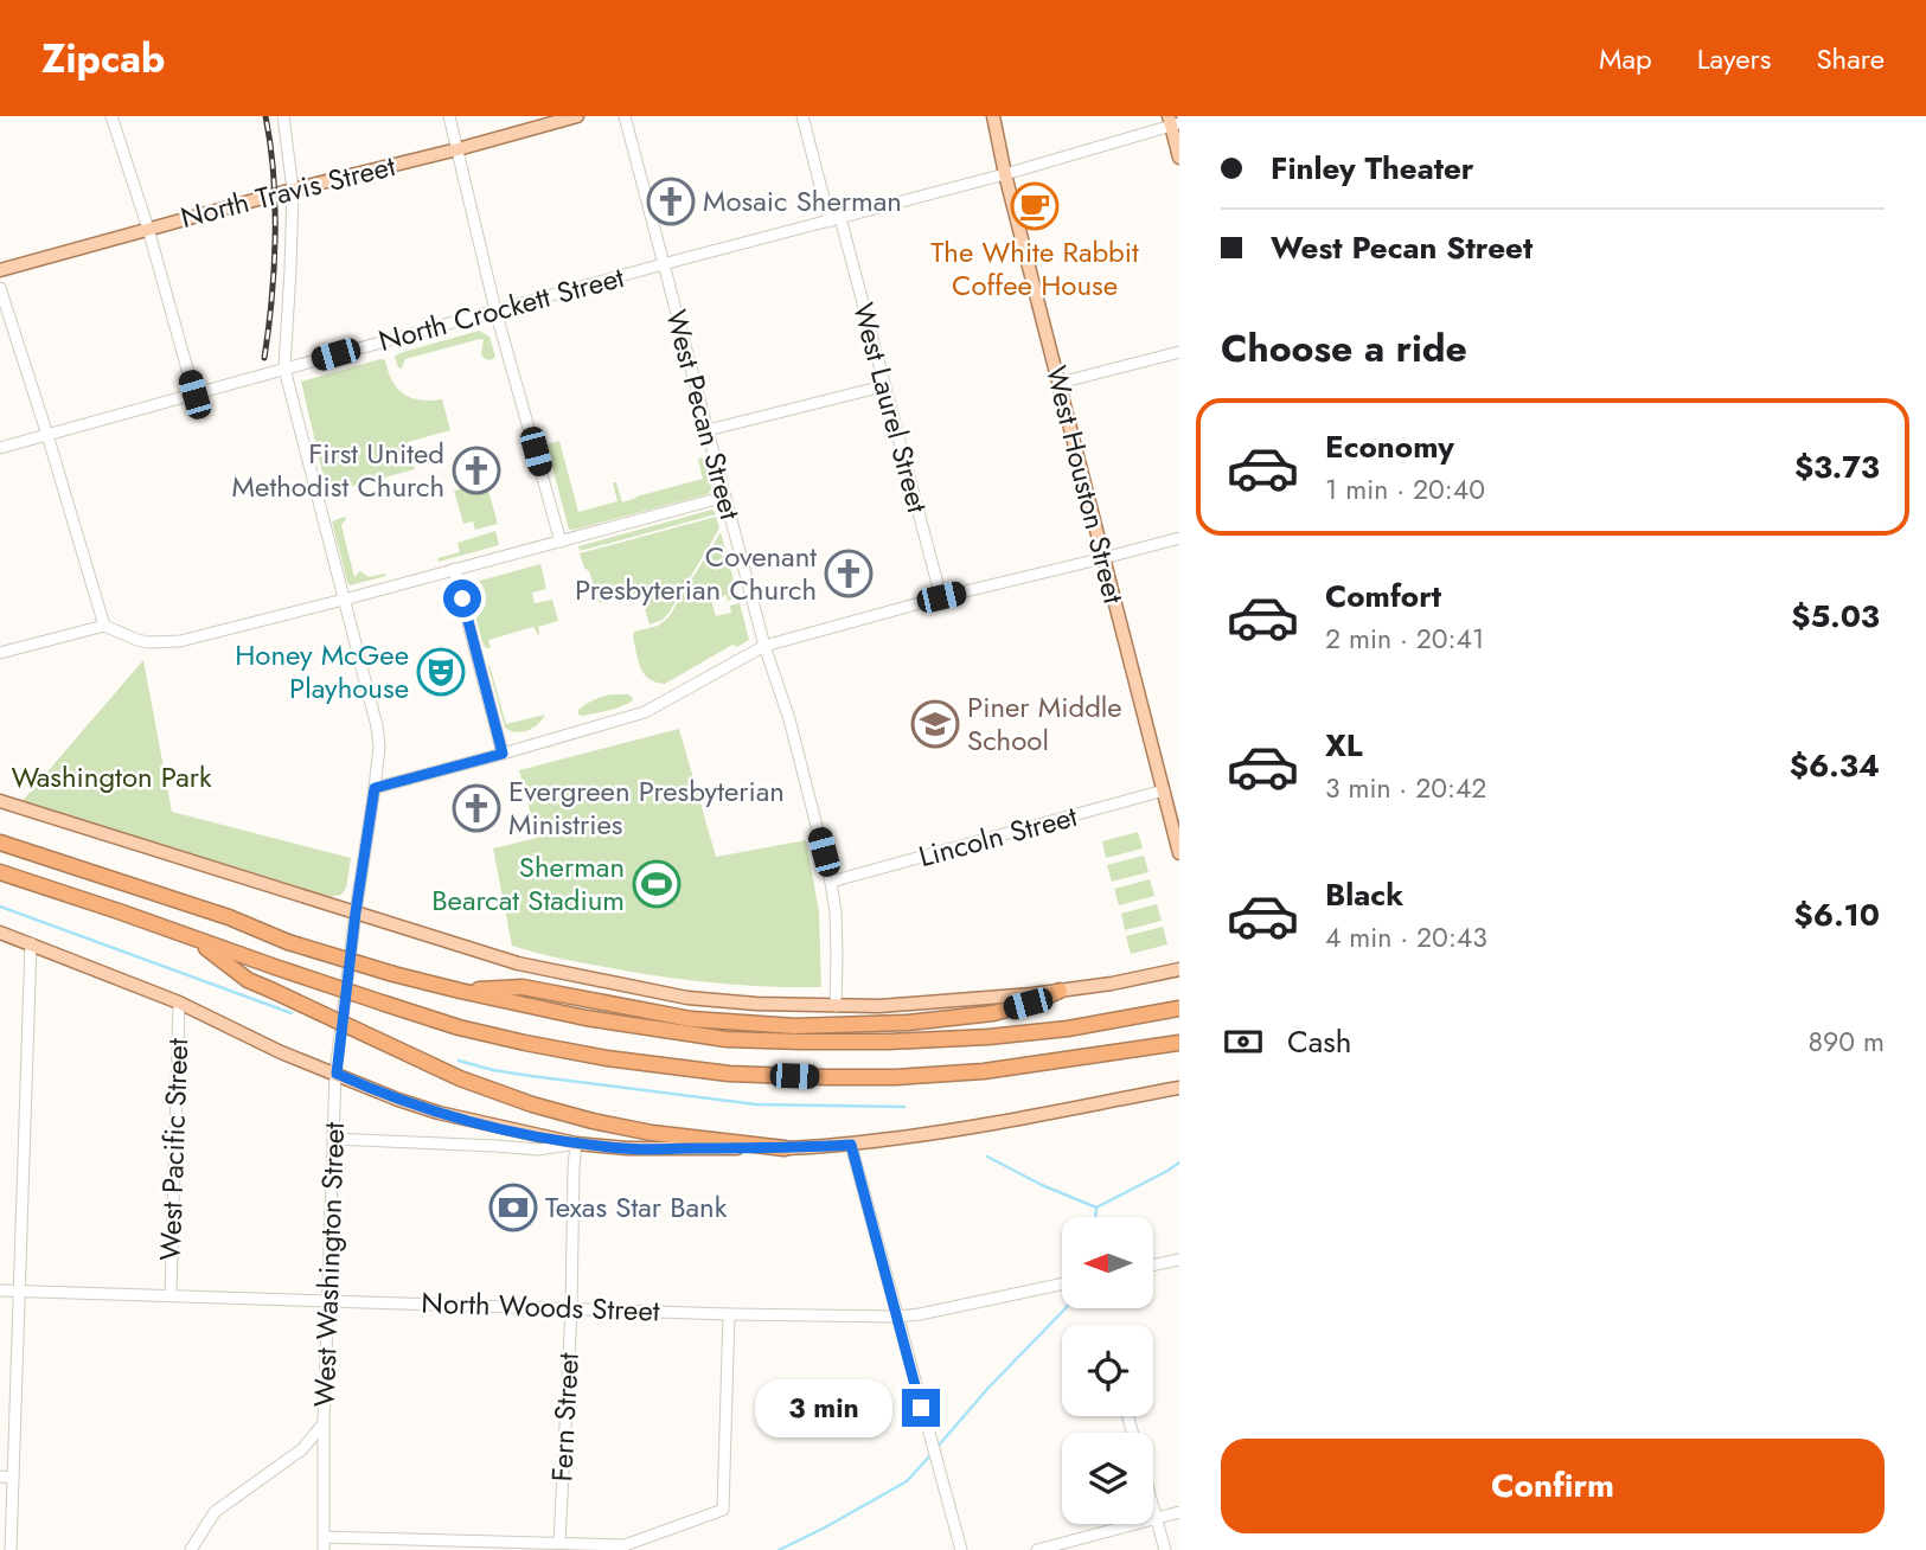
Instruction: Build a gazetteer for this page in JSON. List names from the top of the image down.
{
  "streets": {
    "main road": ["North Travis Street", "West Houston Street"],
    "street": [
      "North Crockett Street",
      "West Laurel Street",
      "West Pecan Street",
      "Lincoln Street",
      "West Pacific Street",
      "West Washington Street",
      "North Woods Street",
      "Fern Street"
    ]
  },
  "crossings": [
    ["North Travis Street", "West Washington Street"],
    ["North Crockett Street", "West Laurel Street"],
    ["North Crockett Street", "West Pecan Street"],
    ["North Crockett Street", "West Houston Street"],
    ["North Crockett Street", "West Washington Street"],
    ["West Pecan Street", "Lincoln Street"],
    ["West Houston Street", "Lincoln Street"],
    ["West Pacific Street", "North Woods Street"],
    ["West Washington Street", "North Woods Street"],
    ["North Woods Street", "Fern Street"]
  ],
  "parks": ["Washington Park"],
  "places": {
    "church": [
      "Mosaic Sherman",
      "First United Methodist Church",
      "Covenant Presbyterian Church",
      "Evergreen Presbyterian Ministries"
    ],
    "cafe": ["The White Rabbit Coffee House"],
    "theatre": ["Honey McGee Playhouse"],
    "school or university": ["Piner Middle School"],
    "sports": ["Sherman Bearcat Stadium"],
    "bank": ["Texas Star Bank"]
  },
  "north": "left",
  "page": {
    "header": "Zipcab",
    "nav": ["Map", "Layers", "Share"],
    "banner": ["Finley Theater", "West Pecan Street"],
    "heading": "Choose a ride",
    "list": [
      {
        "name": "Economy",
        "note": "1 min · 20:40",
        "value": "$3.73"
      },
      {
        "name": "Comfort",
        "note": "2 min · 20:41",
        "value": "$5.03"
      },
      {
        "name": "XL",
        "note": "3 min · 20:42",
        "value": "$6.34"
      },
      {
        "name": "Black",
        "note": "4 min · 20:43",
        "value": "$6.10"
      }
    ],
    "pay": ["Cash", "890 m"],
    "bubble": "3 min",
    "buttons": "Confirm"
  }
}
